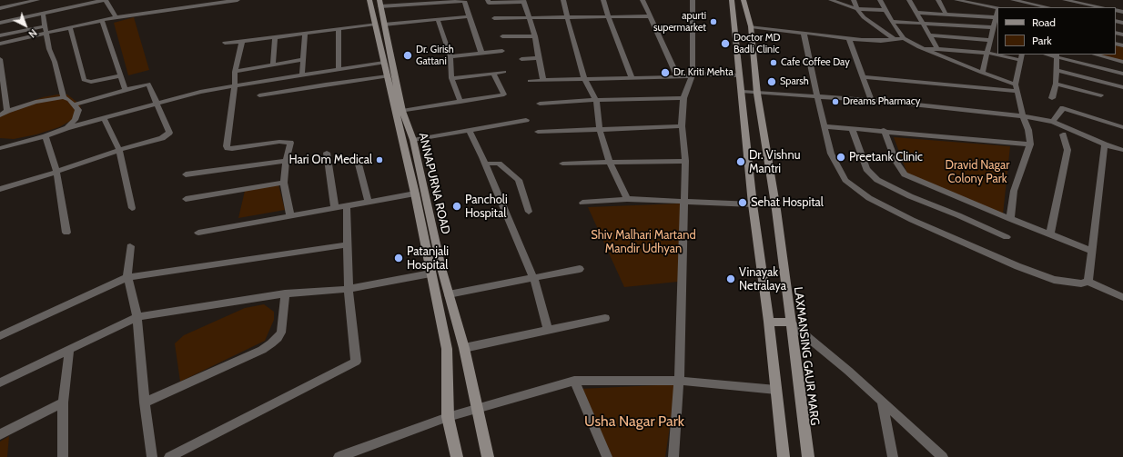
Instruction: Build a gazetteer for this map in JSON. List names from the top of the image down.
{
  "streets": {
    "main road": ["ANNAPURNA ROAD", "LAXMANSING GAUR MARG"]
  },
  "parks": ["Dravid Nagar Colony Park", "Shiv Malhari Martand Mandir Udhyan", "Usha Nagar Park"],
  "places": [
    "apurti supermarket",
    "Doctor MD Badli Clinic",
    "Dr. Girish Gattani",
    "Cafe Coffee Day",
    "Dr. Kriti Mehta",
    "Sparsh",
    "Dreams Pharmacy",
    "Preetank Clinic",
    "Hari Om Medical",
    "Dr. Vishnu Mantri",
    "Sehat Hospital",
    "Pancholi Hospital",
    "Patanjali Hospital",
    "Vinayak Netralaya"
  ],
  "legend": ["Road", "Park"],
  "north": "bottom right"
}
